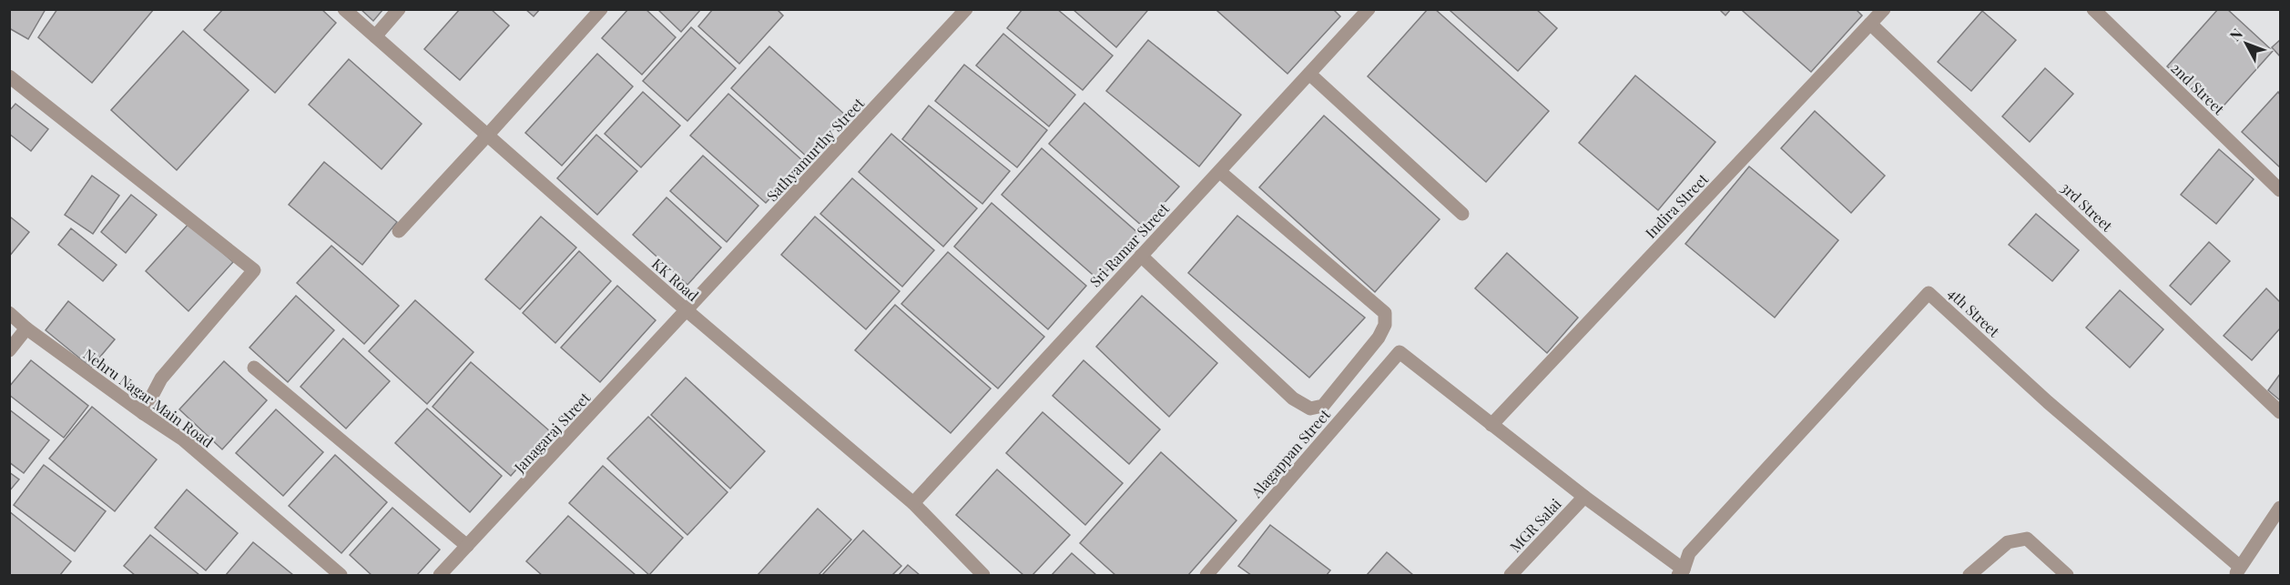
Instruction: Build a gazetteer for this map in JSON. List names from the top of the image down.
{
  "streets": {
    "street": [
      "2nd Street",
      "Sathyamurthy Street",
      "Indira Street",
      "3rd Street",
      "Sri Ramar Street",
      "KK Road",
      "4th Street",
      "Nehru Nagar Main Road",
      "Janagaraj Street",
      "Alagappan Street",
      "MGR Salai"
    ]
  },
  "crossings": [
    ["Sathyamurthy Street", "KK Road"],
    ["Sathyamurthy Street", "Janagaraj Street"],
    ["Indira Street", "3rd Street"],
    ["Indira Street", "Alagappan Street"],
    ["Sri Ramar Street", "KK Road"],
    ["KK Road", "Janagaraj Street"]
  ],
  "north": "top left"
}
